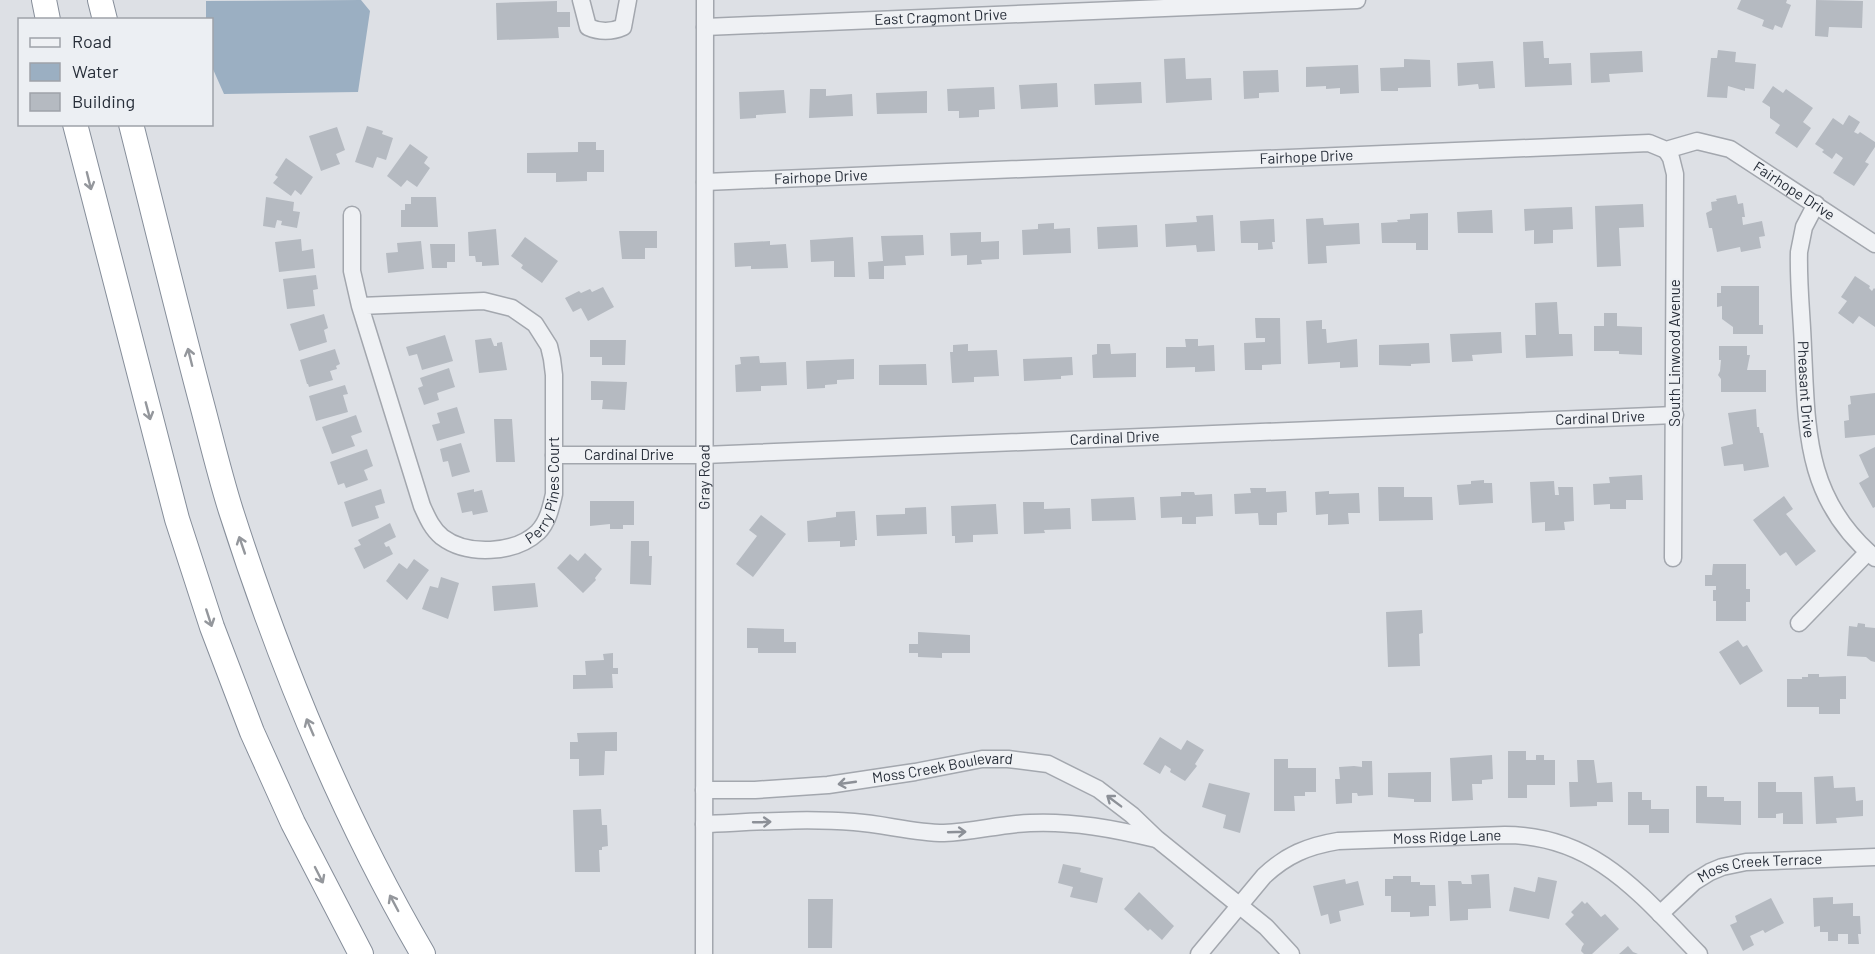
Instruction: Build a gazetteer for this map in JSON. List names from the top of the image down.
{
  "streets": {
    "street": [
      "East Cragmont Drive",
      "Fairhope Drive",
      "South Linwood Avenue",
      "Pheasant Drive",
      "Cardinal Drive",
      "Gray Road",
      "Perry Pines Court",
      "Moss Creek Boulevard",
      "Moss Ridge Lane",
      "Moss Creek Terrace"
    ]
  },
  "crossings": [
    ["East Cragmont Drive", "Gray Road"],
    ["Fairhope Drive", "South Linwood Avenue"],
    ["Fairhope Drive", "Pheasant Drive"],
    ["Fairhope Drive", "Gray Road"],
    ["South Linwood Avenue", "Cardinal Drive"],
    ["Cardinal Drive", "Gray Road"],
    ["Cardinal Drive", "Perry Pines Court"],
    ["Gray Road", "Moss Creek Boulevard"],
    ["Moss Creek Boulevard", "Moss Ridge Lane"],
    ["Moss Ridge Lane", "Moss Creek Terrace"]
  ],
  "legend": ["Road", "Water", "Building"]
}
